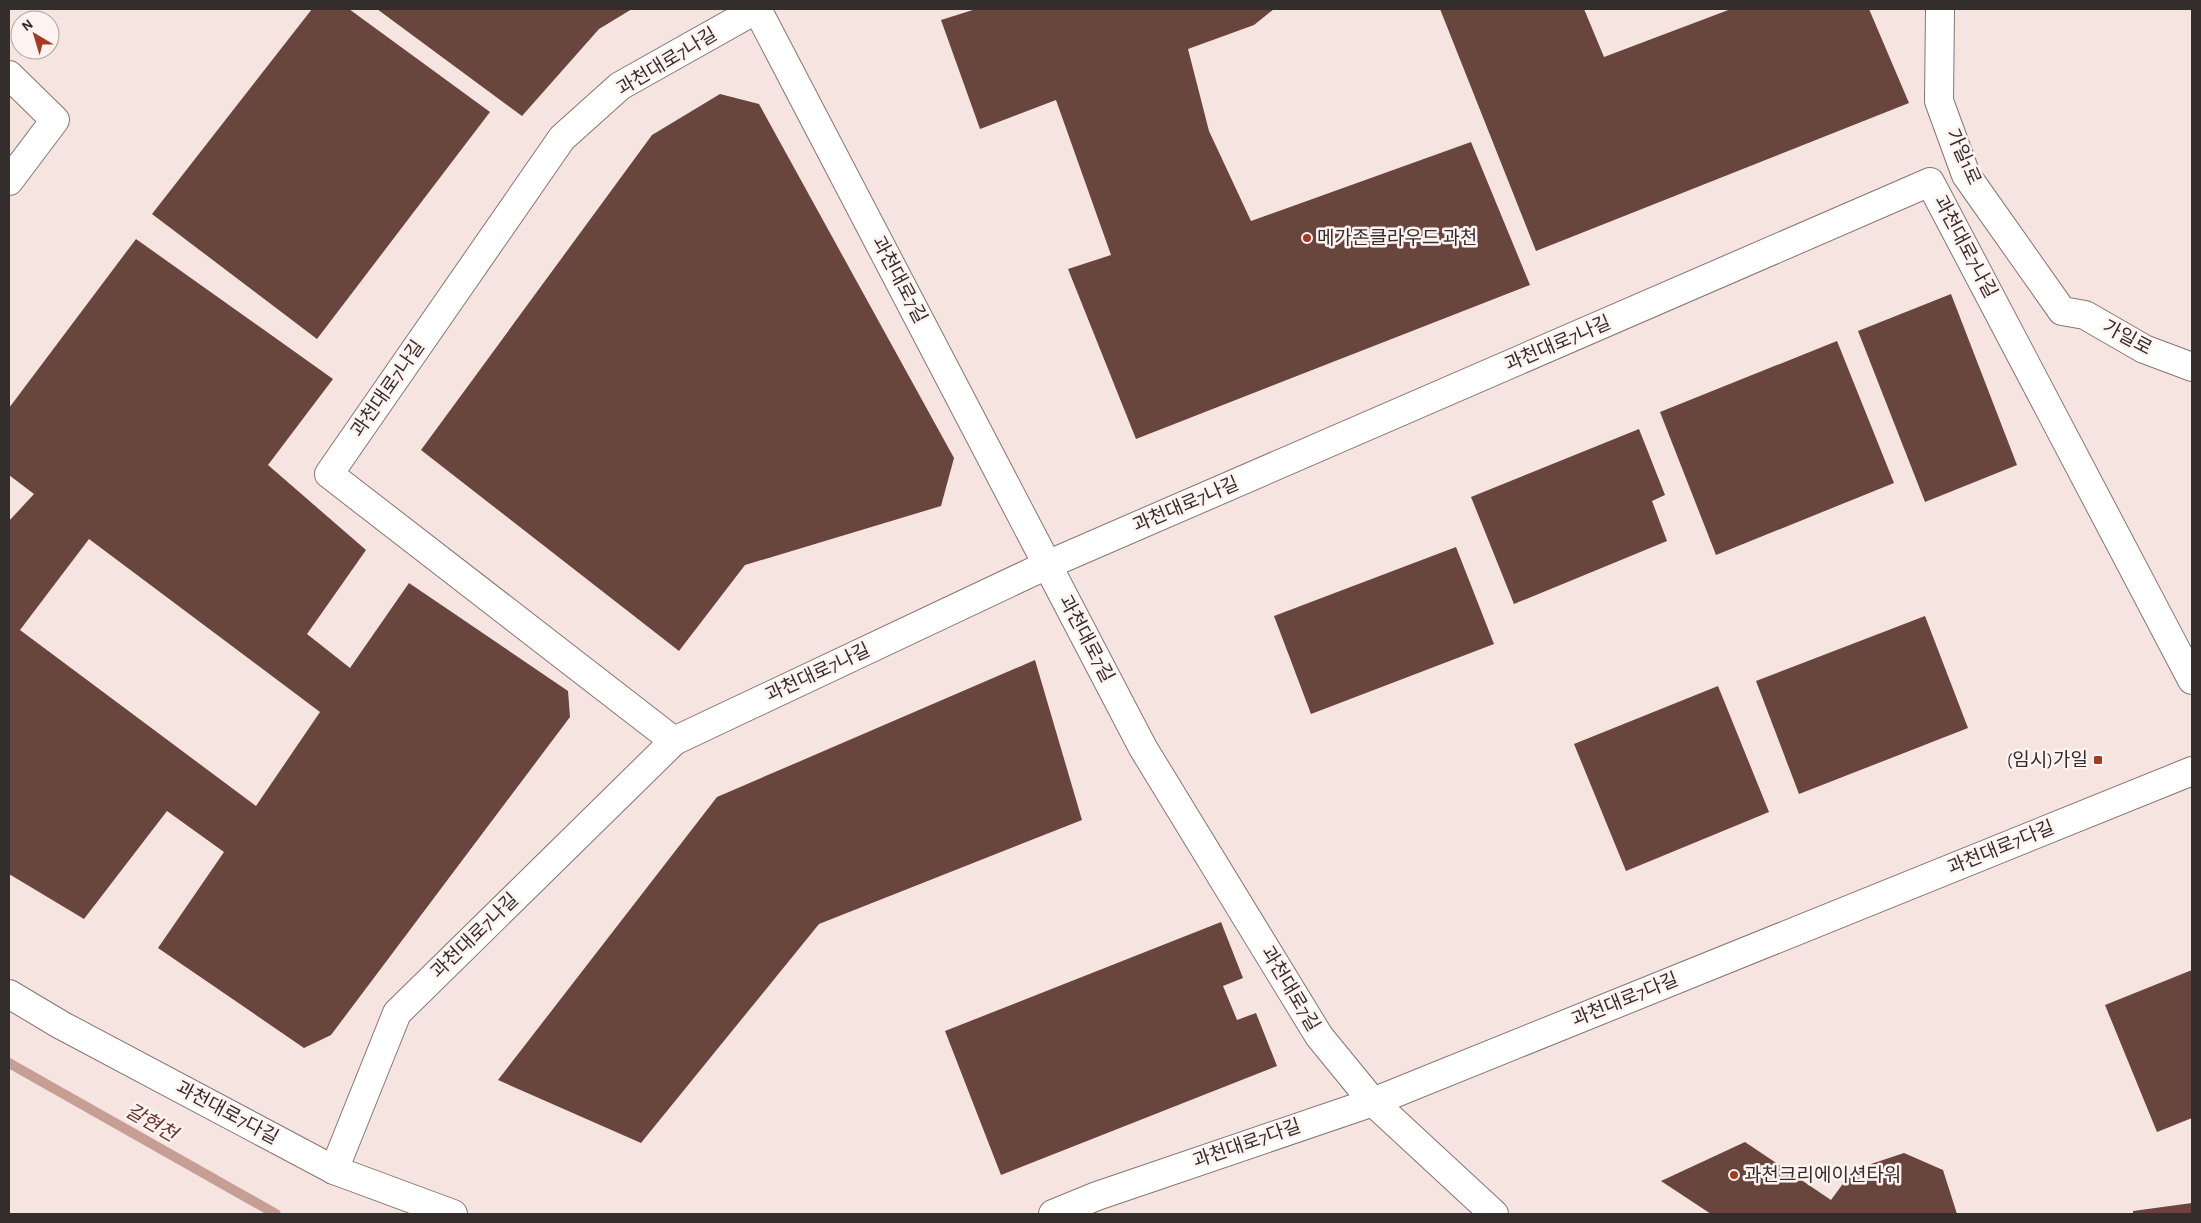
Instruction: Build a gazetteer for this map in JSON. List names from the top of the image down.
{
  "streets": {
    "street": [
      "과천대로7나길",
      "가일1로",
      "과천대로7길",
      "가일로",
      "과천대로7다길"
    ]
  },
  "crossings": [
    ["과천대로7나길", "과천대로7길"],
    ["과천대로7나길", "과천대로7다길"],
    ["가일1로", "가일로"],
    ["과천대로7길", "과천대로7다길"]
  ],
  "water": ["갈현천"],
  "places": {
    "other": ["메가존클라우드 과천", "과천크리에이션타워"],
    "transit": ["(임시)가일"]
  },
  "north": "top left"
}
